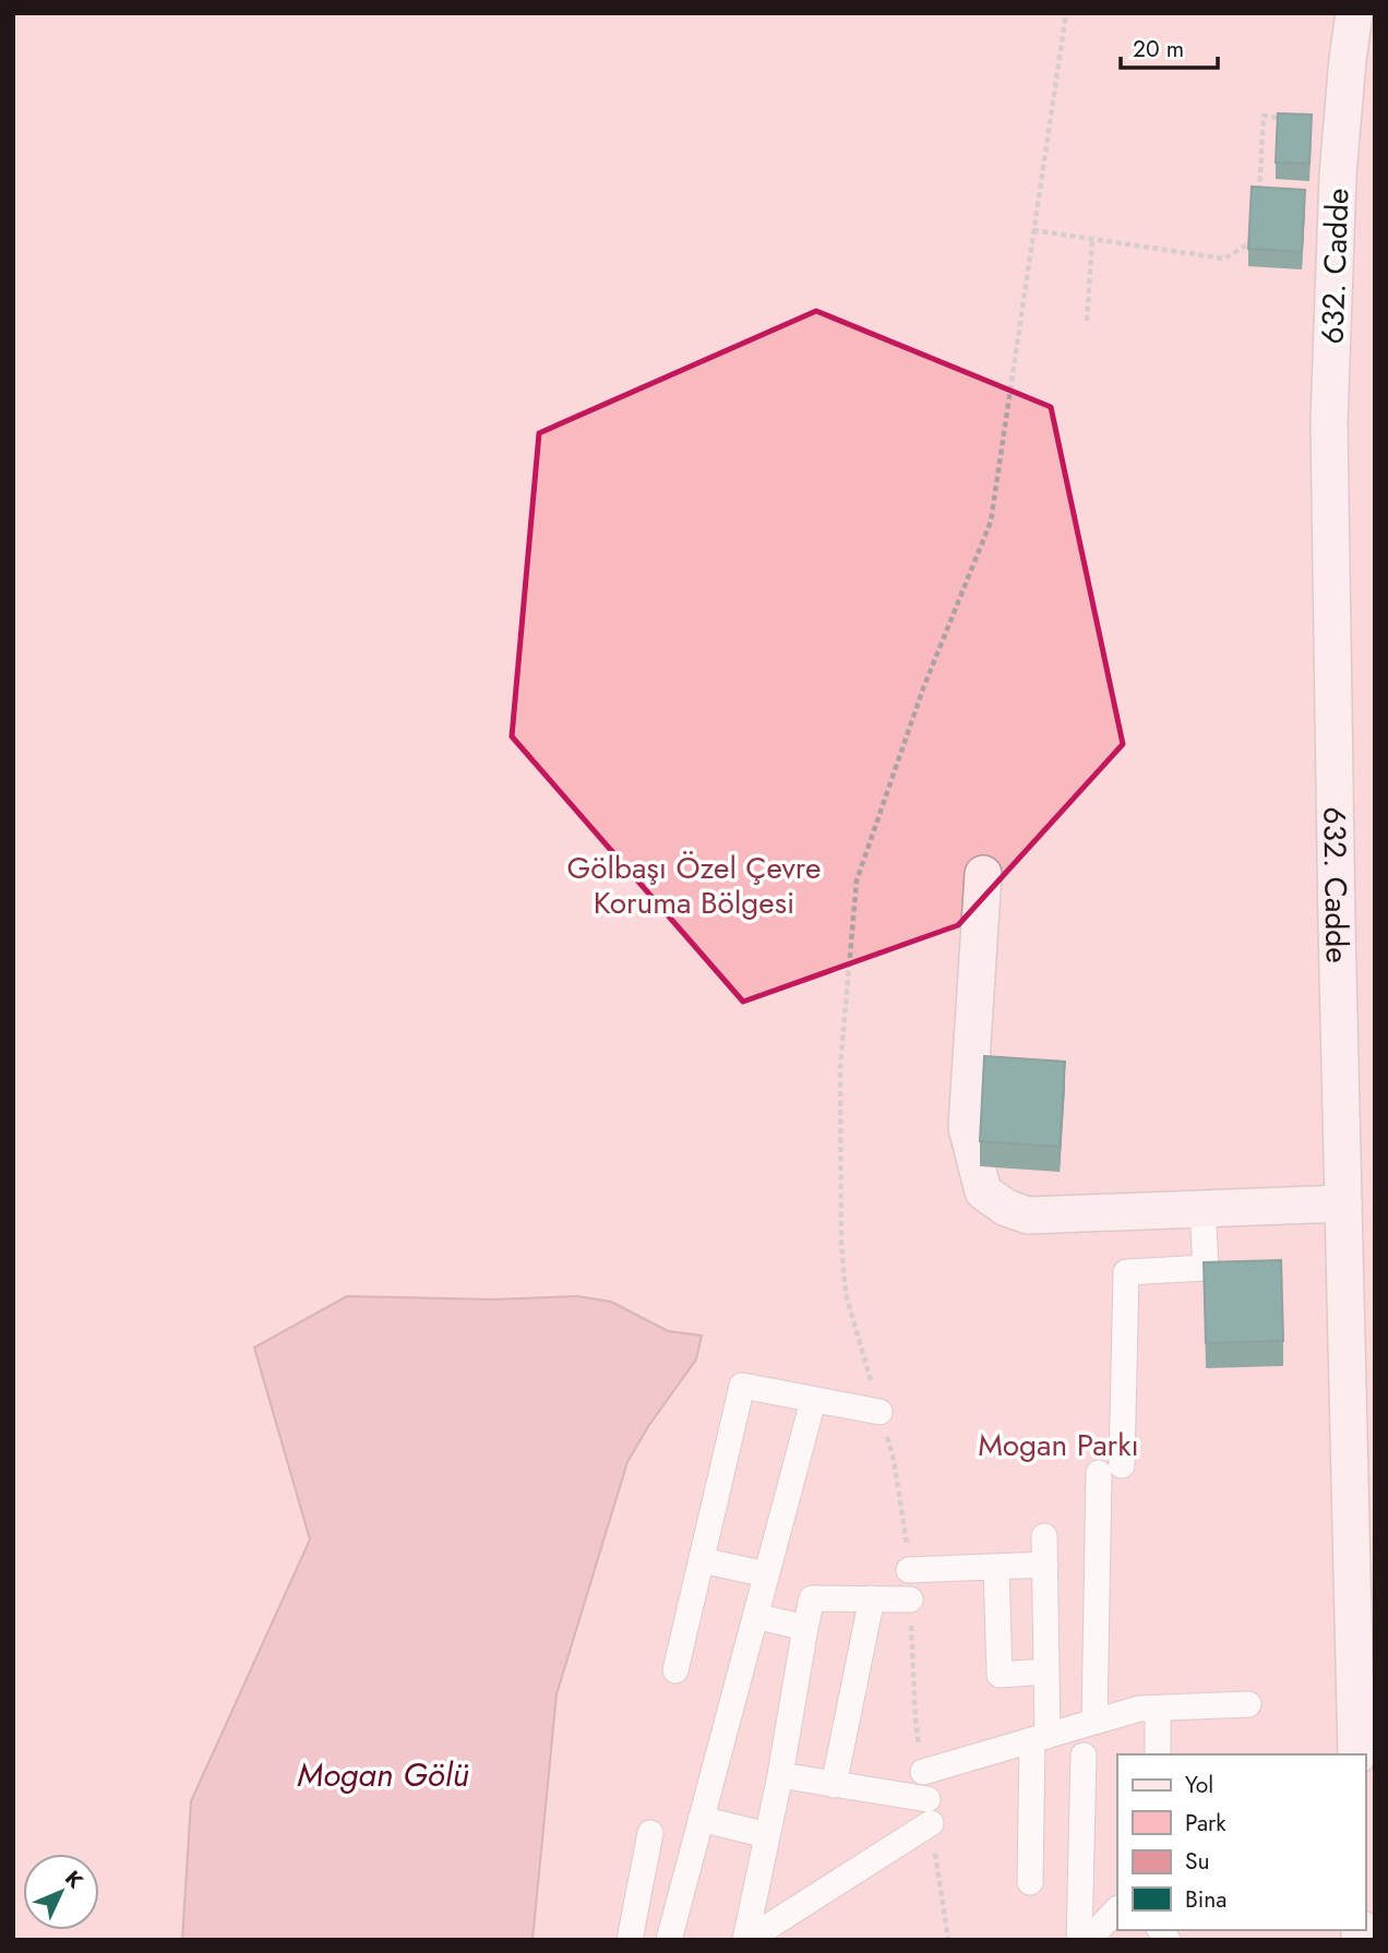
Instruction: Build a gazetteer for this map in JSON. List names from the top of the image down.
{
  "streets": {
    "street": ["632. Cadde"]
  },
  "water": ["Mogan Gölü"],
  "parks": ["Gölbaşı Özel Çevre Koruma Bölgesi", "Mogan Parkı"],
  "legend": [
    "Yol",
    "Park",
    "Su",
    "Bina"
  ],
  "scale_bar": "20 m",
  "north": "top right"
}
